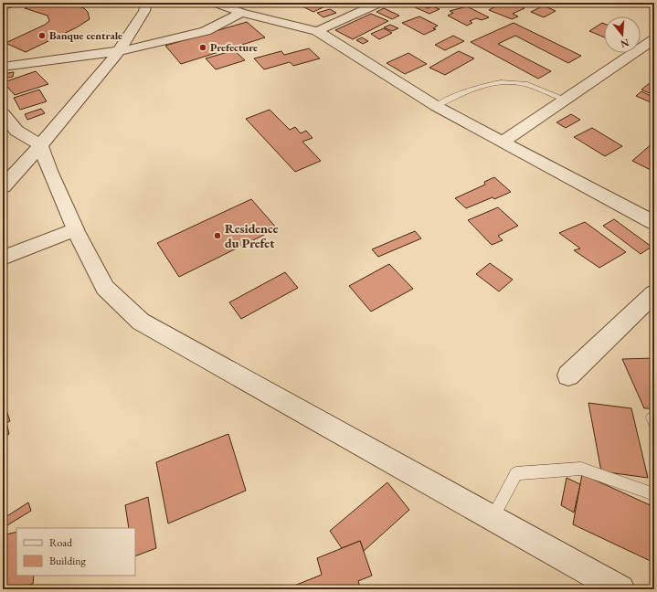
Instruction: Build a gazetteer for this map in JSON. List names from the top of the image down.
{
  "places": ["Banque centrale", "Prefecture", "Residence du Prefet"],
  "legend": ["Road", "Building"],
  "north": "bottom"
}
